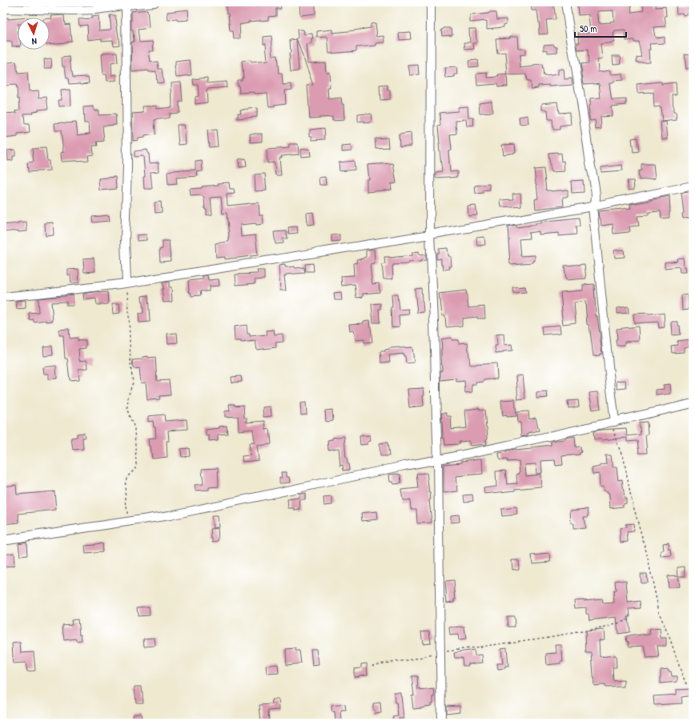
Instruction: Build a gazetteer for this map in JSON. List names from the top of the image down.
{
  "scale_bar": "50 m",
  "north": "bottom"
}
